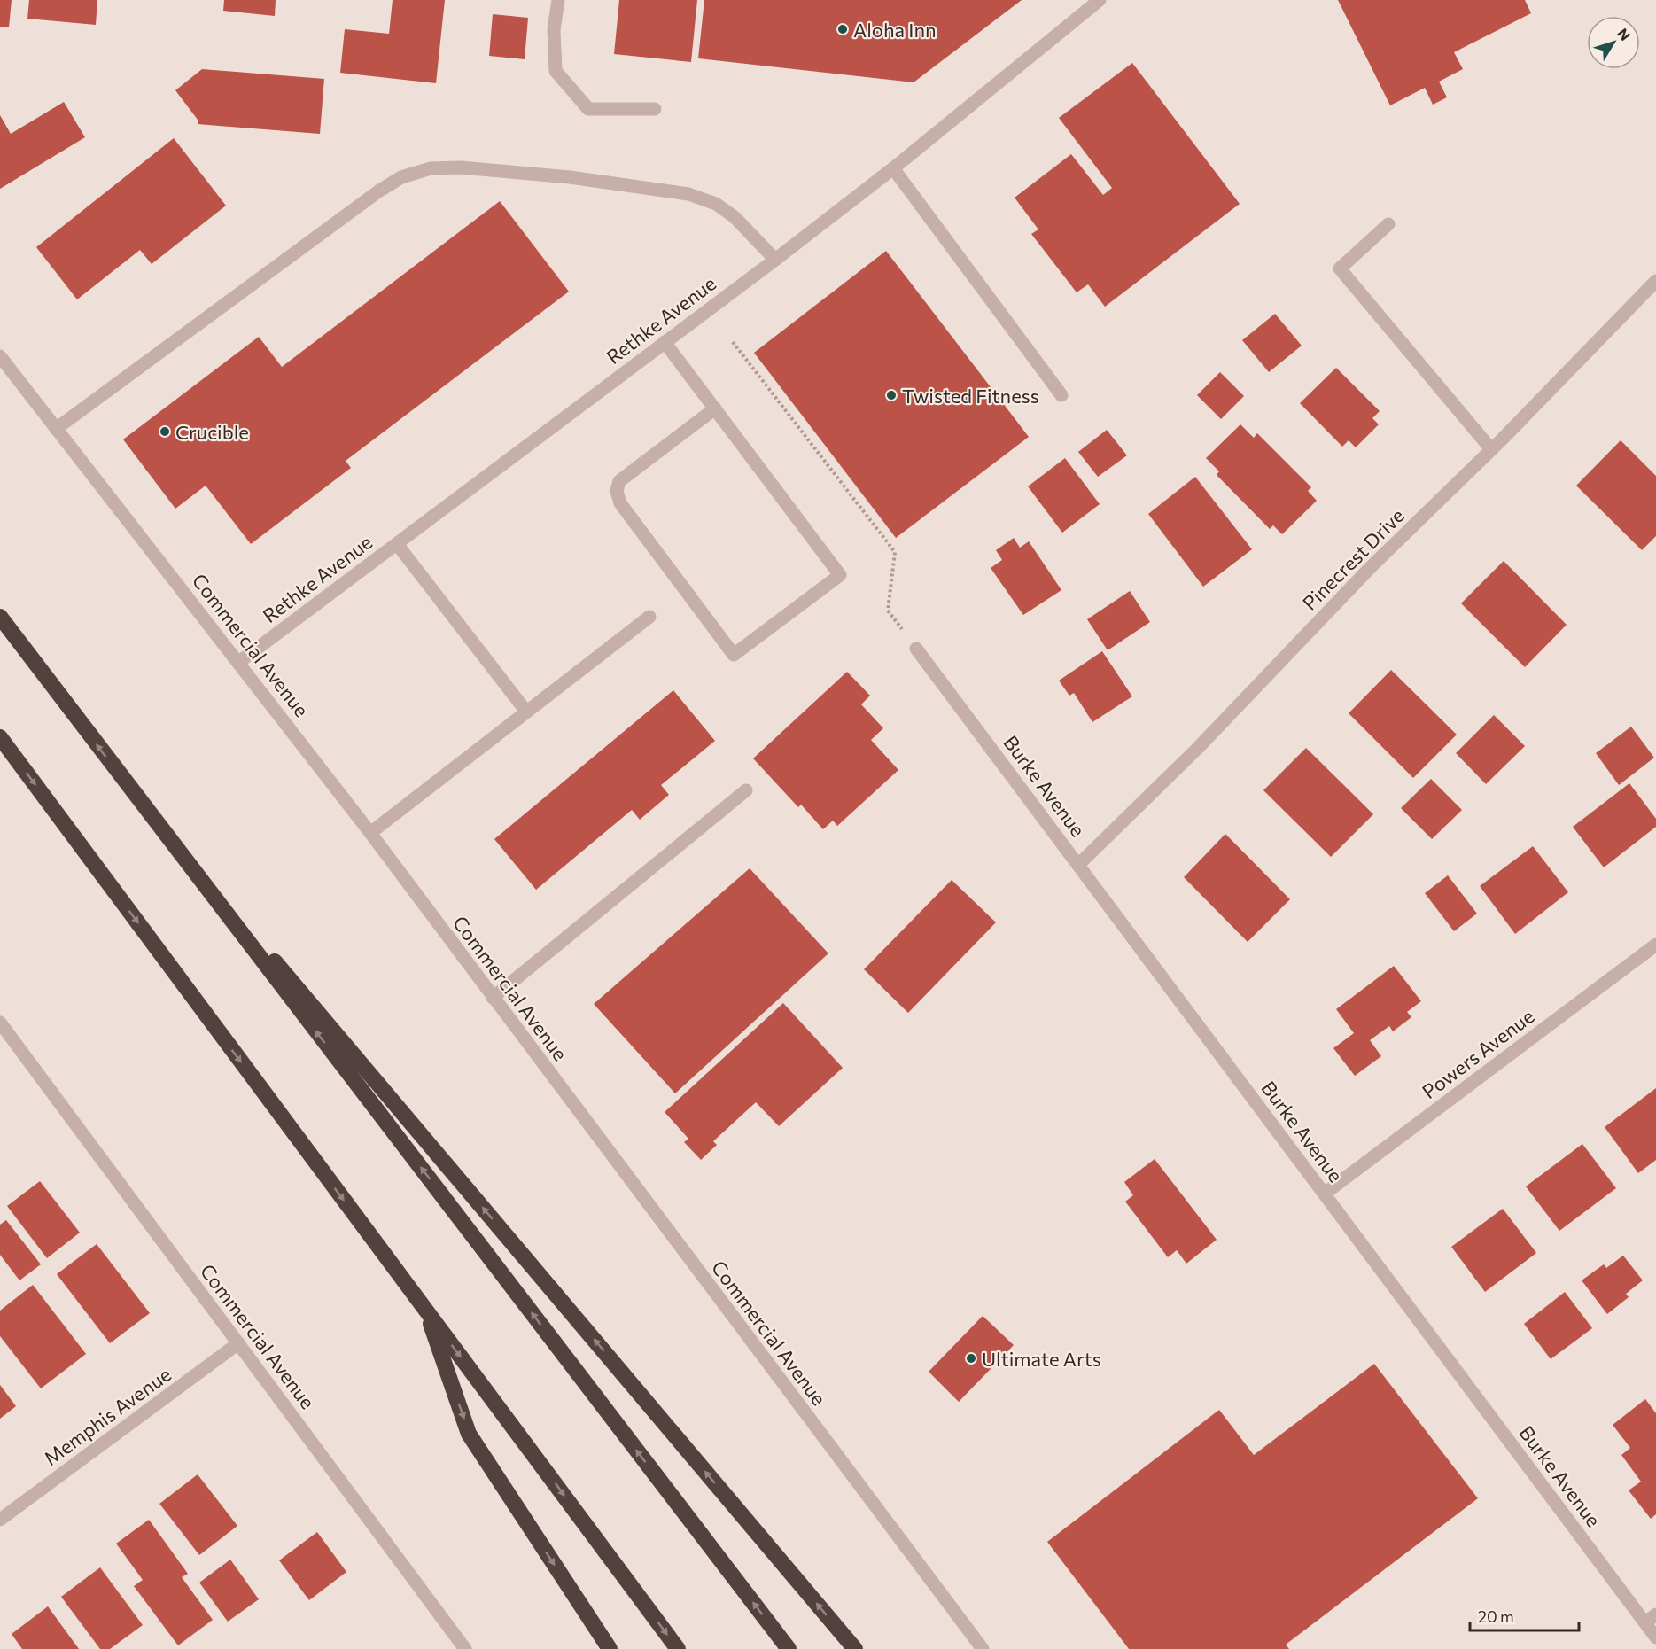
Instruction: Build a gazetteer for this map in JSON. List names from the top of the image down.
{
  "streets": {
    "street": [
      "Rethke Avenue",
      "Pinecrest Drive",
      "Commercial Avenue",
      "Burke Avenue",
      "Powers Avenue",
      "Memphis Avenue"
    ]
  },
  "crossings": [
    ["Rethke Avenue", "Commercial Avenue"],
    ["Pinecrest Drive", "Burke Avenue"],
    ["Commercial Avenue", "Memphis Avenue"],
    ["Burke Avenue", "Powers Avenue"]
  ],
  "places": [
    "Aloha Inn",
    "Twisted Fitness",
    "Crucible",
    "Ultimate Arts"
  ],
  "scale_bar": "20 m",
  "north": "top right"
}
